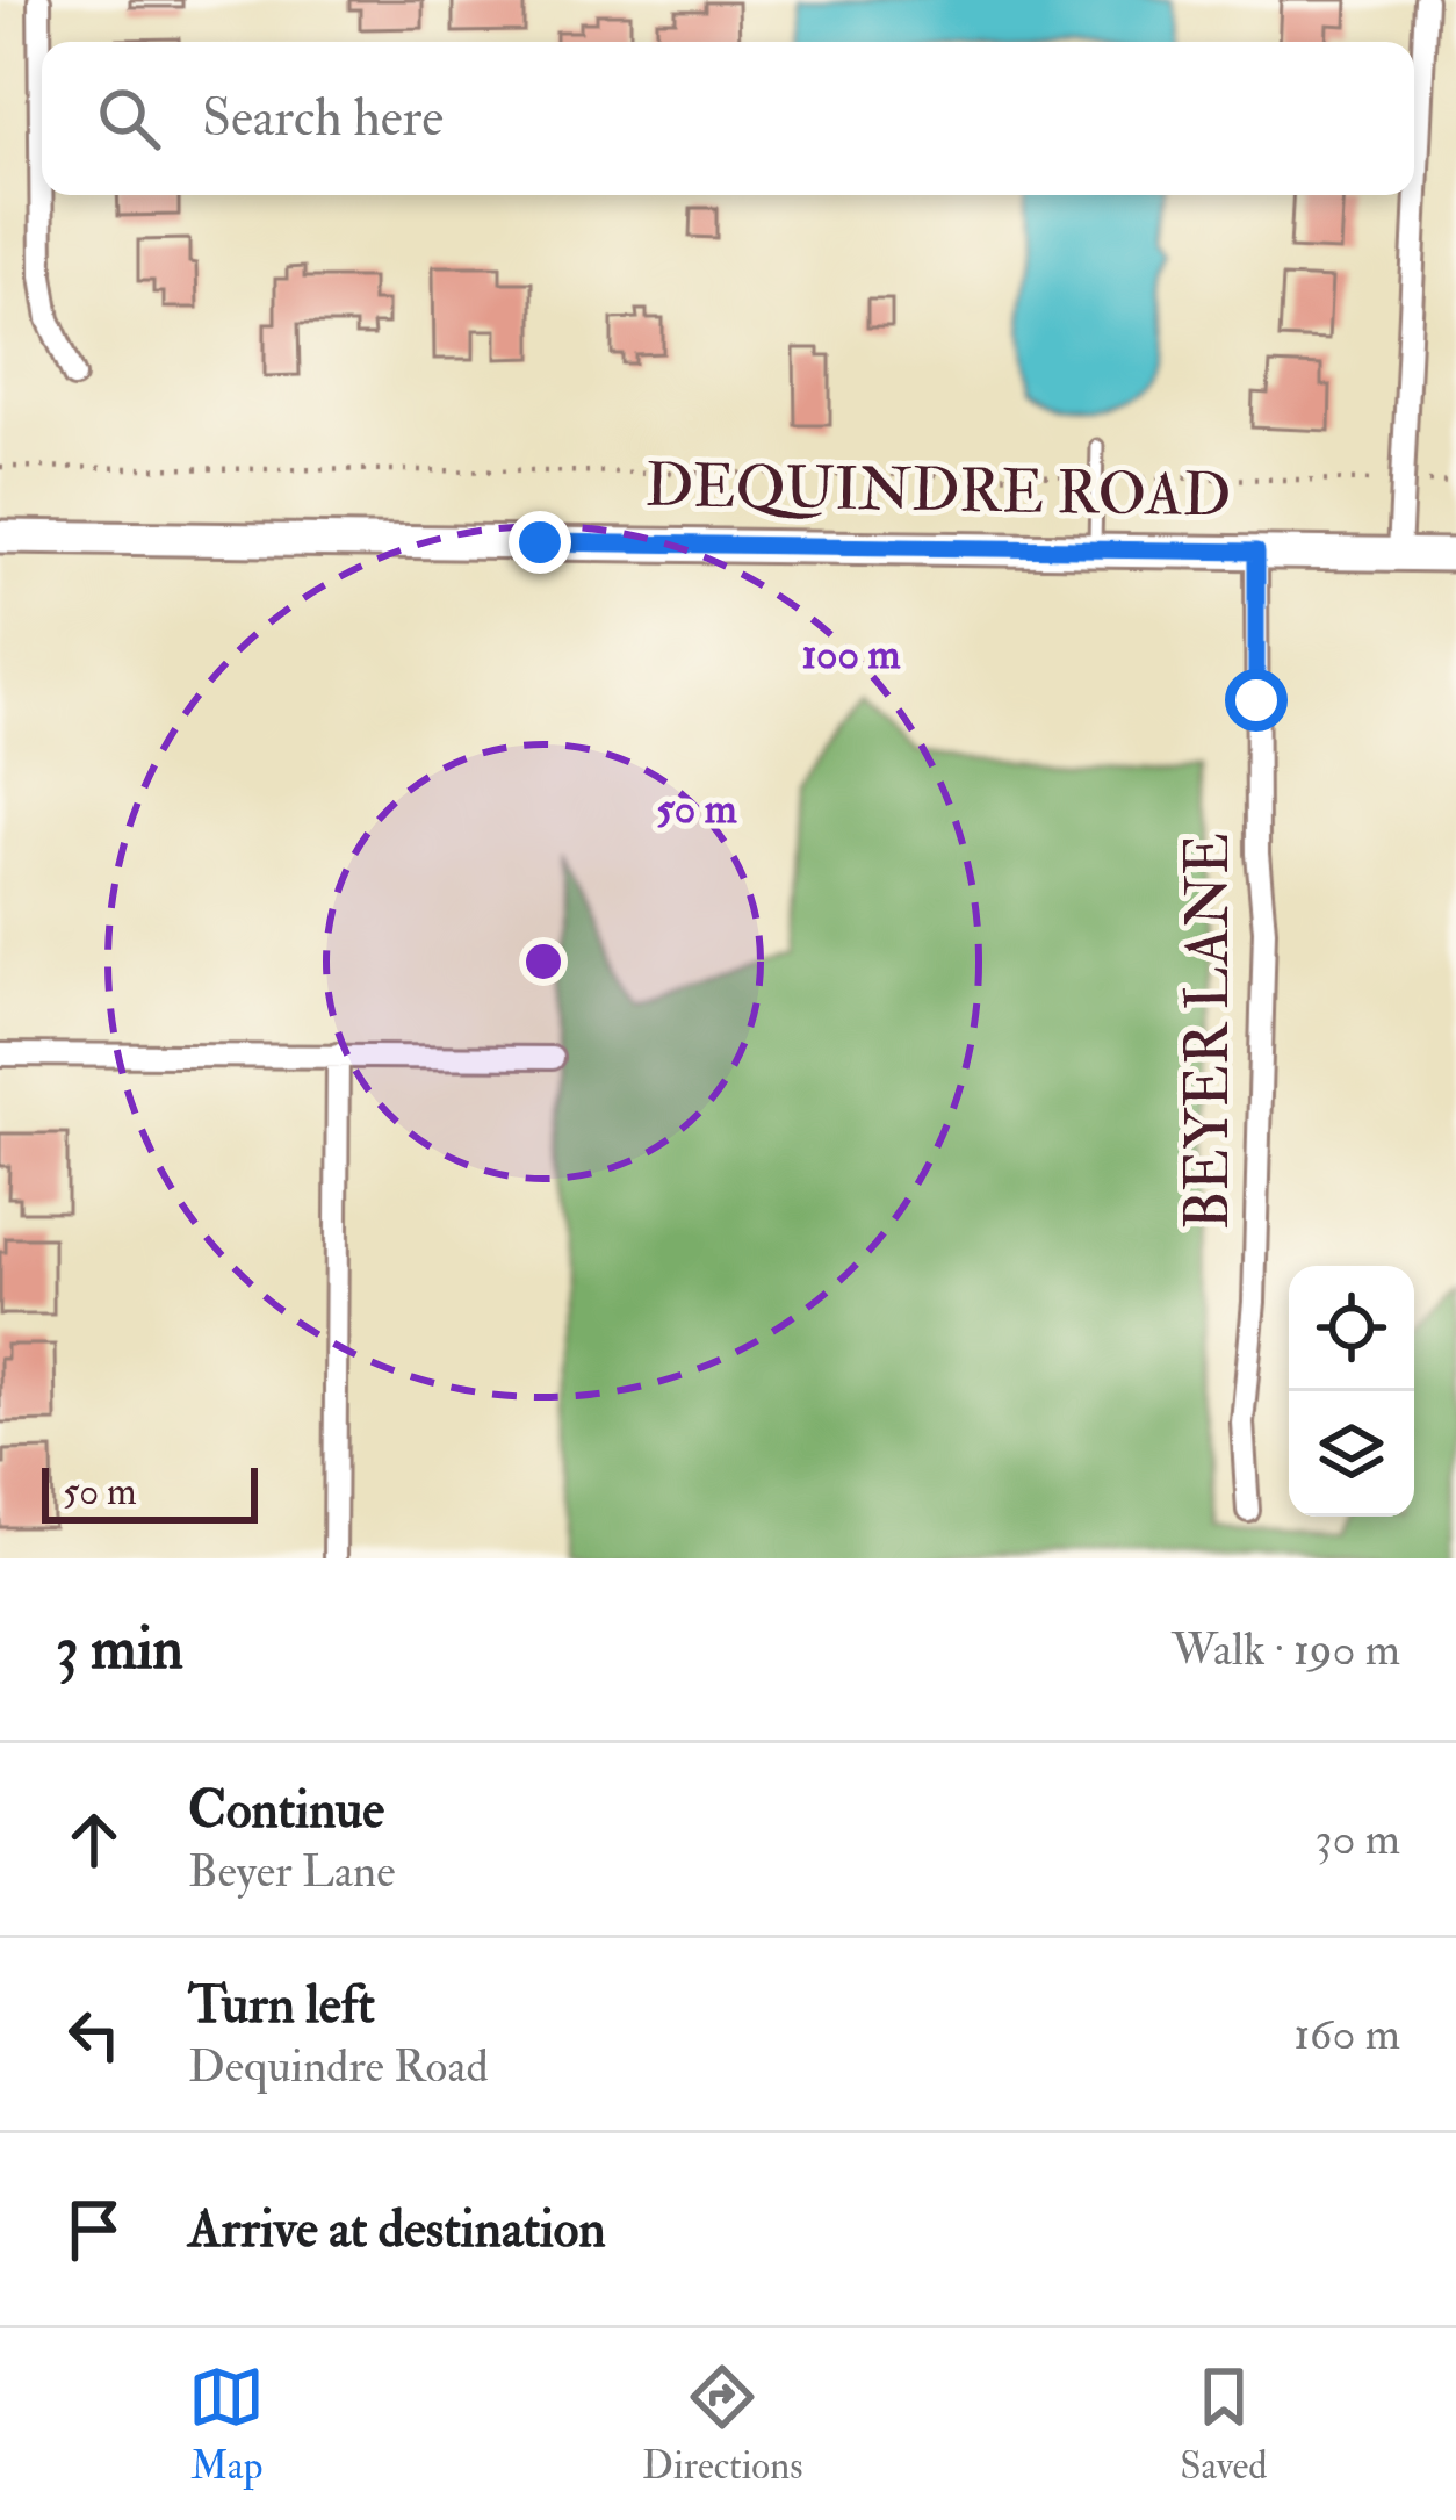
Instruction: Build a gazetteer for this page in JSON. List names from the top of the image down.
{
  "streets": {
    "main road": ["DEQUINDRE ROAD"],
    "street": ["BEYER LANE"]
  },
  "crossings": [
    ["DEQUINDRE ROAD", "BEYER LANE"]
  ],
  "scale_bar": "50 m",
  "page": {
    "search": "Search here",
    "scale": "50 m",
    "heading": ["3 min", "Walk · 190 m"],
    "list": [
      ["Continue", "Beyer Lane", "30 m"],
      ["Turn left", "Dequindre Road", "160 m"],
      "Arrive at destination"
    ],
    "nav": ["Map", "Directions", "Saved"]
  },
  "rings": ["100 m", "50 m"]
}
